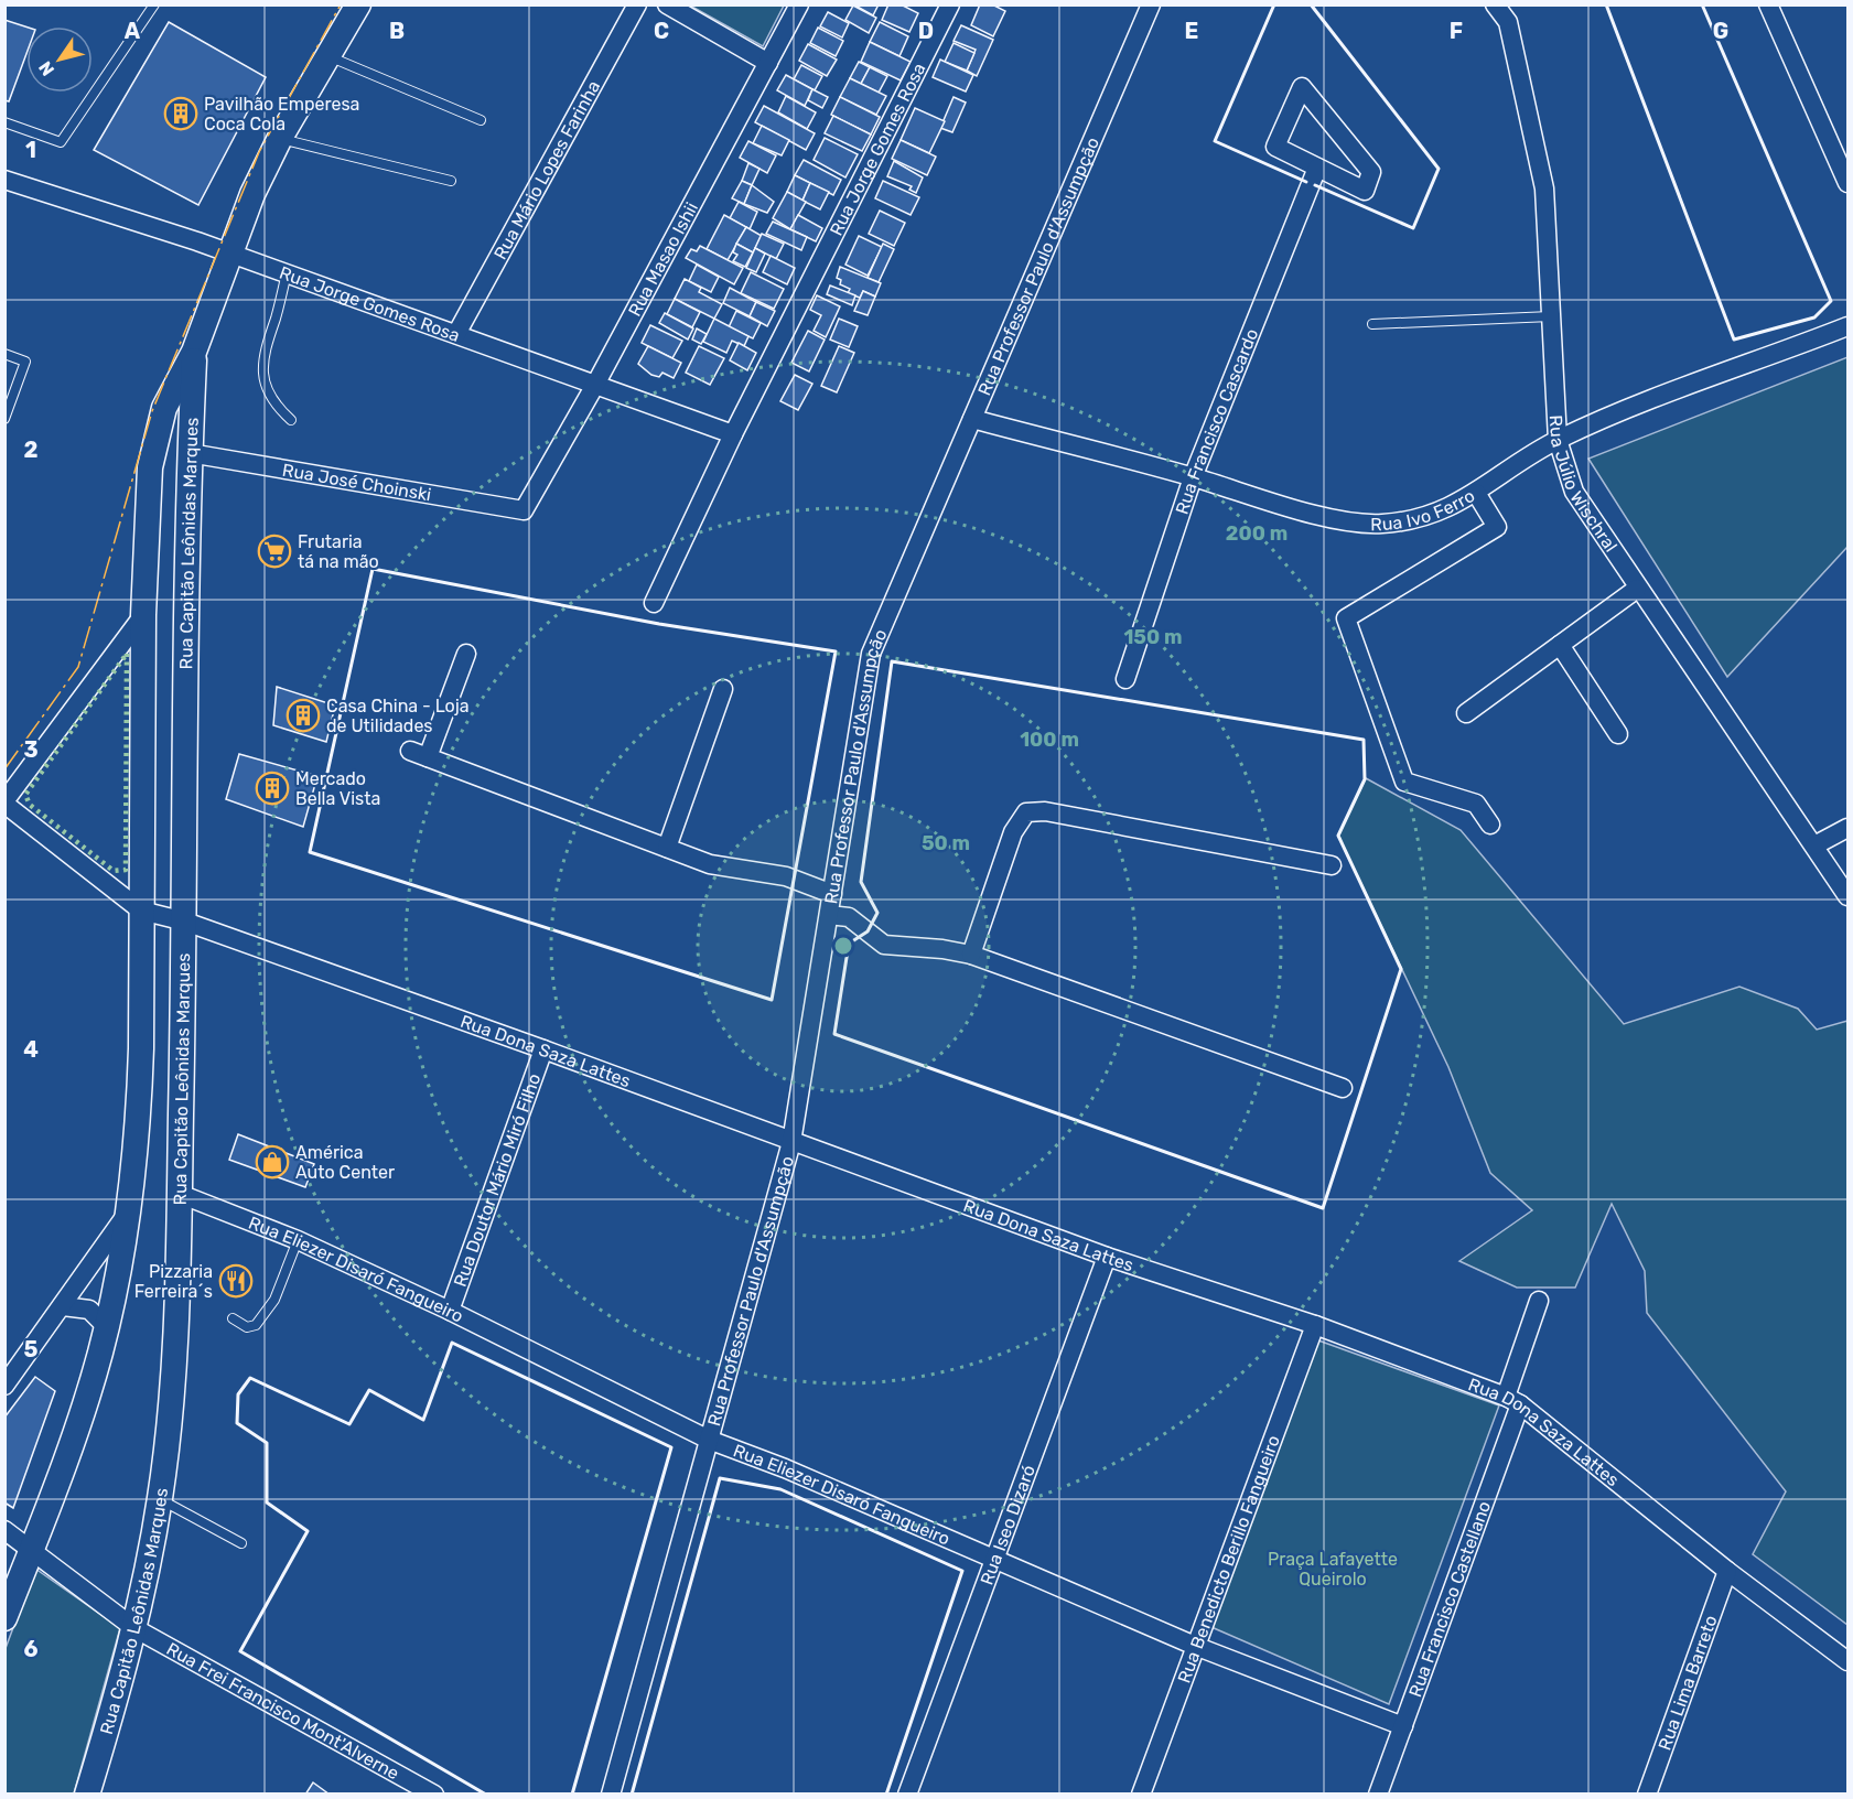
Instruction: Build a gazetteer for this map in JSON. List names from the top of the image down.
{
  "streets": {
    "main road": ["Rua Capitão Leônidas Marques"],
    "street": [
      "Rua Jorge Gomes Rosa",
      "Rua Mário Lopes Farinha",
      "Rua Masao Ishii",
      "Rua Professor Paulo d'Assumpção",
      "Rua Francisco Cascardo",
      "Rua José Choinski",
      "Rua Júlio Wischral",
      "Rua Ivo Ferro",
      "Rua Dona Saza Lattes",
      "Rua Doutor Mário Miró Filho",
      "Rua Eliezer Disaró Fangueiro",
      "Rua Iseo Dizaró",
      "Rua Benedicto Berillo Fangueiro",
      "Rua Francisco Castellano",
      "Rua Lima Barreto",
      "Rua Frei Francisco Mont'Alverne"
    ]
  },
  "crossings": [
    ["Rua Jorge Gomes Rosa", "Rua Mário Lopes Farinha"],
    ["Rua Jorge Gomes Rosa", "Rua Masao Ishii"],
    ["Rua Jorge Gomes Rosa", "Rua Capitão Leônidas Marques"],
    ["Rua Masao Ishii", "Rua José Choinski"],
    ["Rua Professor Paulo d'Assumpção", "Rua Ivo Ferro"],
    ["Rua Professor Paulo d'Assumpção", "Rua Dona Saza Lattes"],
    ["Rua Professor Paulo d'Assumpção", "Rua Eliezer Disaró Fangueiro"],
    ["Rua Francisco Cascardo", "Rua Ivo Ferro"],
    ["Rua José Choinski", "Rua Capitão Leônidas Marques"],
    ["Rua Júlio Wischral", "Rua Ivo Ferro"],
    ["Rua Capitão Leônidas Marques", "Rua Dona Saza Lattes"],
    ["Rua Capitão Leônidas Marques", "Rua Eliezer Disaró Fangueiro"],
    ["Rua Capitão Leônidas Marques", "Rua Frei Francisco Mont'Alverne"],
    ["Rua Dona Saza Lattes", "Rua Doutor Mário Miró Filho"],
    ["Rua Dona Saza Lattes", "Rua Iseo Dizaró"],
    ["Rua Dona Saza Lattes", "Rua Benedicto Berillo Fangueiro"],
    ["Rua Dona Saza Lattes", "Rua Francisco Castellano"],
    ["Rua Dona Saza Lattes", "Rua Lima Barreto"],
    ["Rua Doutor Mário Miró Filho", "Rua Eliezer Disaró Fangueiro"],
    ["Rua Eliezer Disaró Fangueiro", "Rua Iseo Dizaró"],
    ["Rua Eliezer Disaró Fangueiro", "Rua Benedicto Berillo Fangueiro"],
    ["Rua Eliezer Disaró Fangueiro", "Rua Francisco Castellano"]
  ],
  "parks": ["Praça Lafayette Queirolo"],
  "places": {
    "building": ["Pavilhão Emperesa Coca Cola", "Casa China - Loja de Utilidades", "Mercado Bella Vista"],
    "supermarket": ["Frutaria tá na mão"],
    "shop": ["América Auto Center"],
    "restaurant": ["Pizzaria Ferreira´s"]
  },
  "north": "bottom left",
  "grid": {
    "columns": [
      "A",
      "B",
      "C",
      "D",
      "E",
      "F",
      "G"
    ],
    "rows": [
      "1",
      "2",
      "3",
      "4",
      "5",
      "6"
    ]
  },
  "rings": [
    "200 m",
    "150 m",
    "100 m",
    "50 m"
  ]
}
